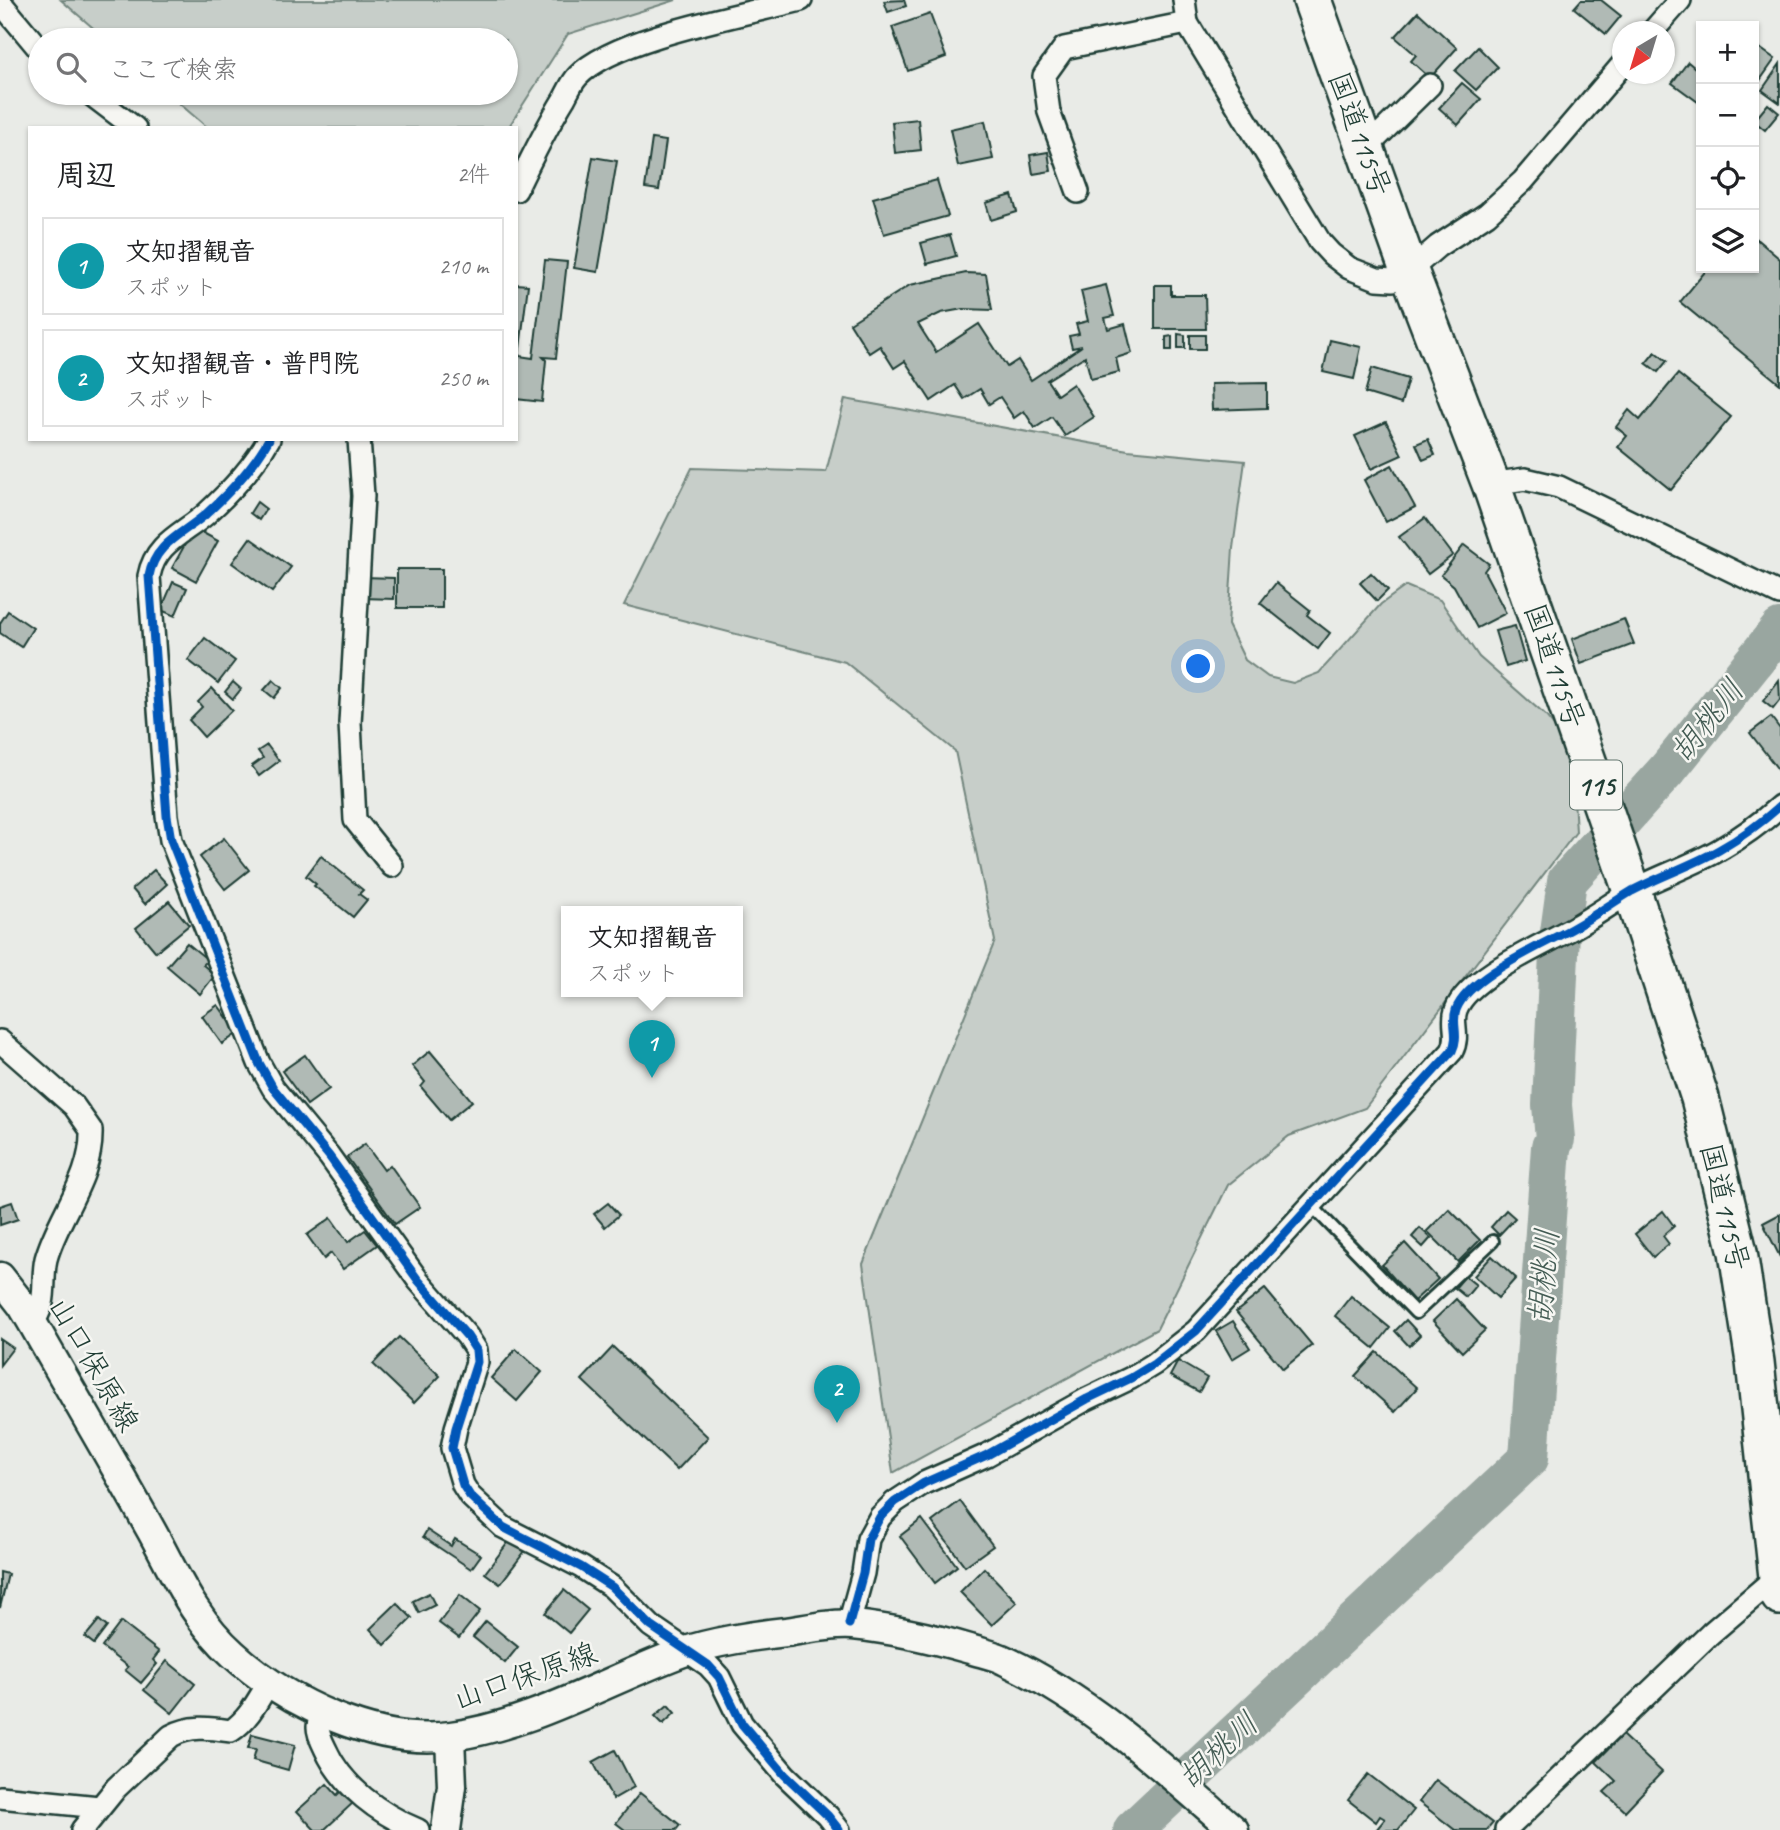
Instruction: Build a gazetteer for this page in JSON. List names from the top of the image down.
{
  "streets": {
    "highway": ["国道115号", "115"],
    "main road": ["山口保原線"]
  },
  "water": ["胡桃川"],
  "north": "bottom left",
  "page": {
    "map_buttons": ["+", "−"],
    "search": "ここで検索",
    "heading": ["周辺", "2件"],
    "list": [
      {
        "mark": "1",
        "name": "文知摺観音",
        "note": "スポット",
        "value": "210 m"
      },
      {
        "mark": "2",
        "name": "文知摺観音・普門院",
        "note": "スポット",
        "value": "250 m"
      }
    ],
    "popup": ["文知摺観音", "スポット"],
    "pins": ["1", "2"]
  }
}
